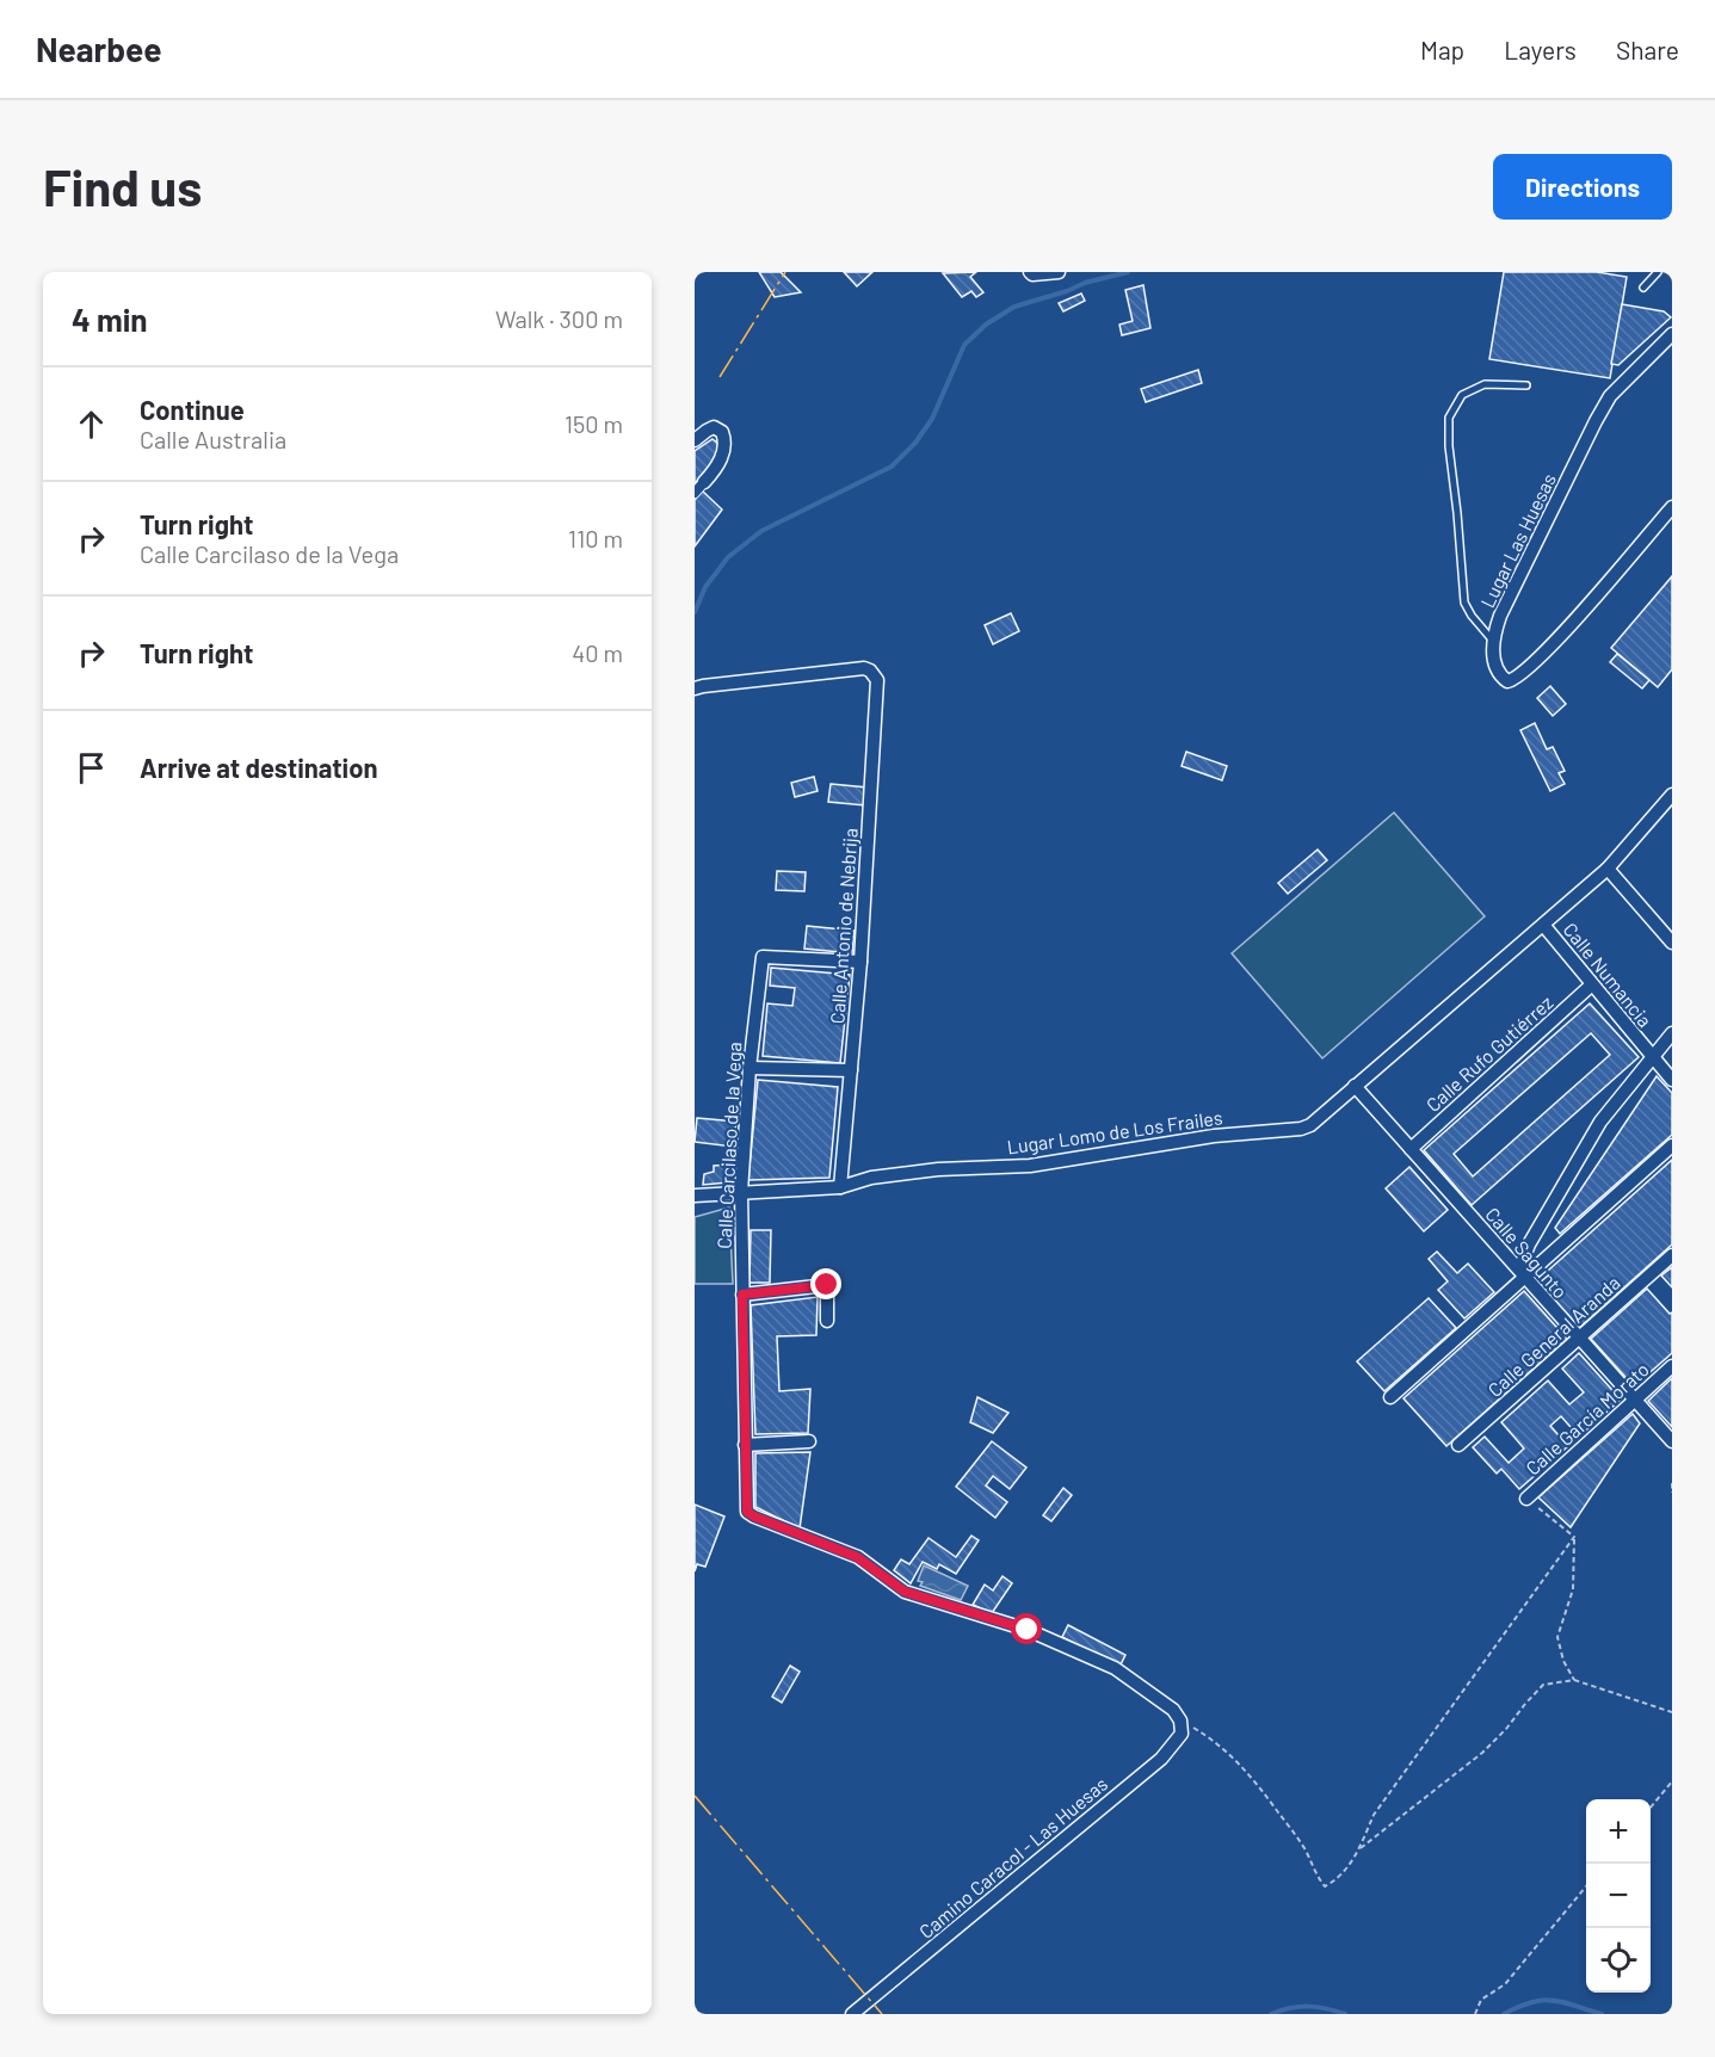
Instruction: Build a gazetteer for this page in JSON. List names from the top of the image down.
{
  "streets": {
    "street": [
      "Lugar Las Huesas",
      "Calle Antonio de Nebrija",
      "Calle Numancia",
      "Calle Rufo Gutiérrez",
      "Lugar Lomo de Los Frailes",
      "Calle Carcilaso de la Vega",
      "Calle Sagunto",
      "Calle General Aranda",
      "Calle García Morato",
      "Camino Caracol - Las Huesas"
    ]
  },
  "crossings": [
    ["Calle Antonio de Nebrija", "Lugar Lomo de Los Frailes"],
    ["Calle Antonio de Nebrija", "Calle Carcilaso de la Vega"],
    ["Calle Numancia", "Calle Rufo Gutiérrez"],
    ["Calle Rufo Gutiérrez", "Calle Sagunto"],
    ["Lugar Lomo de Los Frailes", "Calle Carcilaso de la Vega"],
    ["Lugar Lomo de Los Frailes", "Calle Sagunto"],
    ["Calle Carcilaso de la Vega", "Camino Caracol - Las Huesas"],
    ["Calle Sagunto", "Calle General Aranda"],
    ["Calle Sagunto", "Calle García Morato"]
  ],
  "page": {
    "header": "Nearbee",
    "nav": ["Map", "Layers", "Share"],
    "buttons": "Directions",
    "title": "Find us",
    "heading": ["4 min", "Walk · 300 m"],
    "list": [
      ["Continue", "Calle Australia", "150 m"],
      ["Turn right", "Calle Carcilaso de la Vega", "110 m"],
      ["Turn right", "40 m"],
      "Arrive at destination"
    ],
    "map_buttons": ["+", "−"]
  }
}
